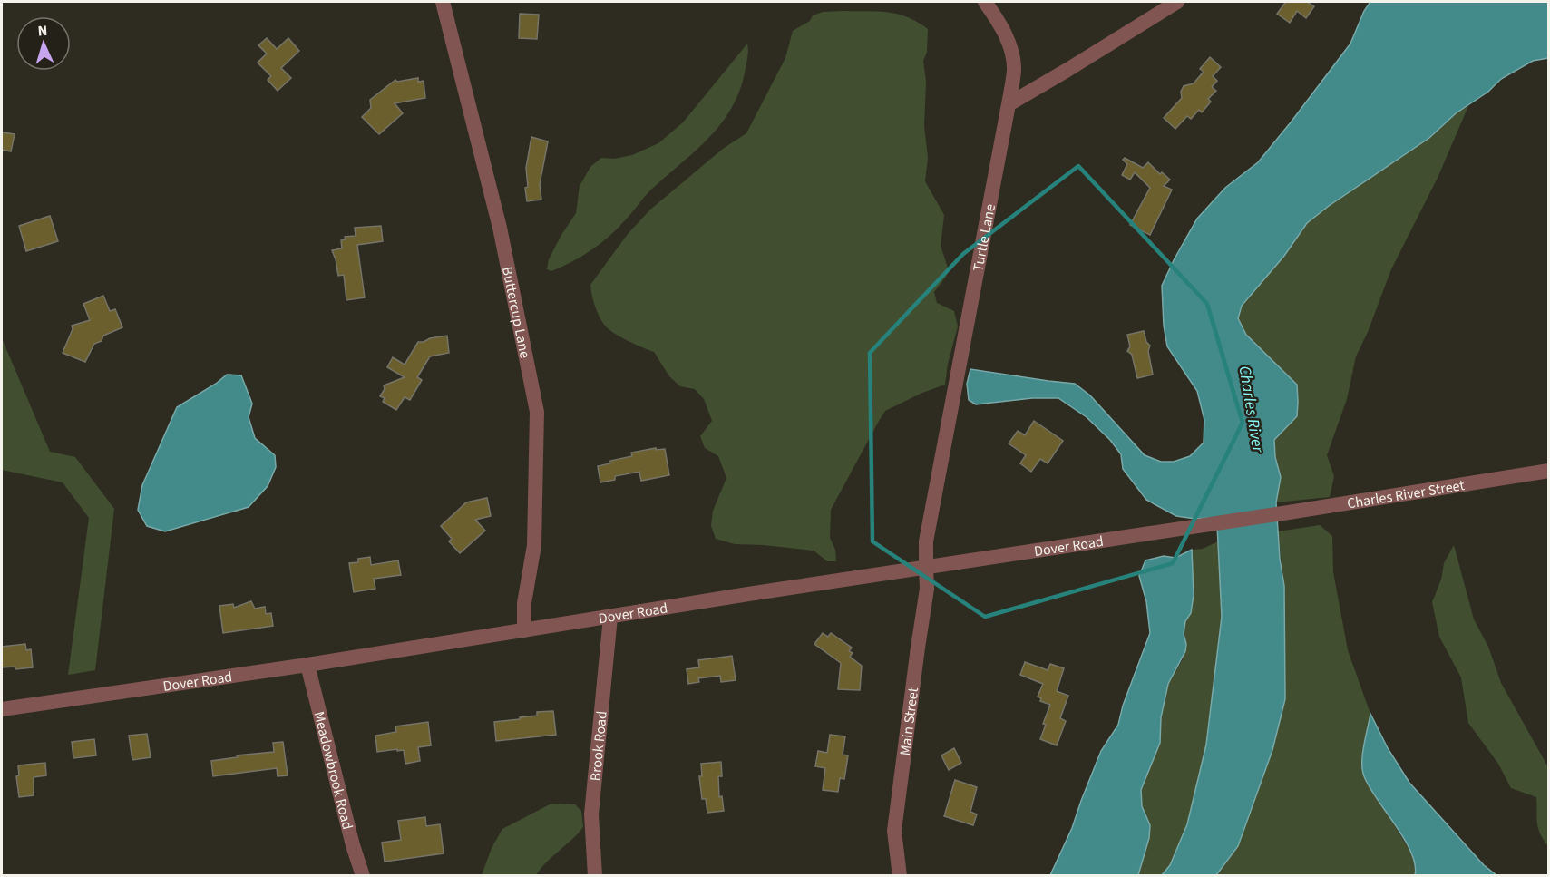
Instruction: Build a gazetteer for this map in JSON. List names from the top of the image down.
{
  "streets": {
    "street": [
      "Turtle Lane",
      "Buttercup Lane",
      "Charles River Street",
      "Dover Road",
      "Main Street",
      "Brook Road",
      "Meadowbrook Road"
    ]
  },
  "crossings": [
    ["Turtle Lane", "Dover Road"],
    ["Turtle Lane", "Main Street"],
    ["Buttercup Lane", "Dover Road"],
    ["Charles River Street", "Dover Road"],
    ["Dover Road", "Main Street"],
    ["Dover Road", "Brook Road"],
    ["Dover Road", "Meadowbrook Road"]
  ],
  "water": ["Charles River"],
  "north": "top"
}
